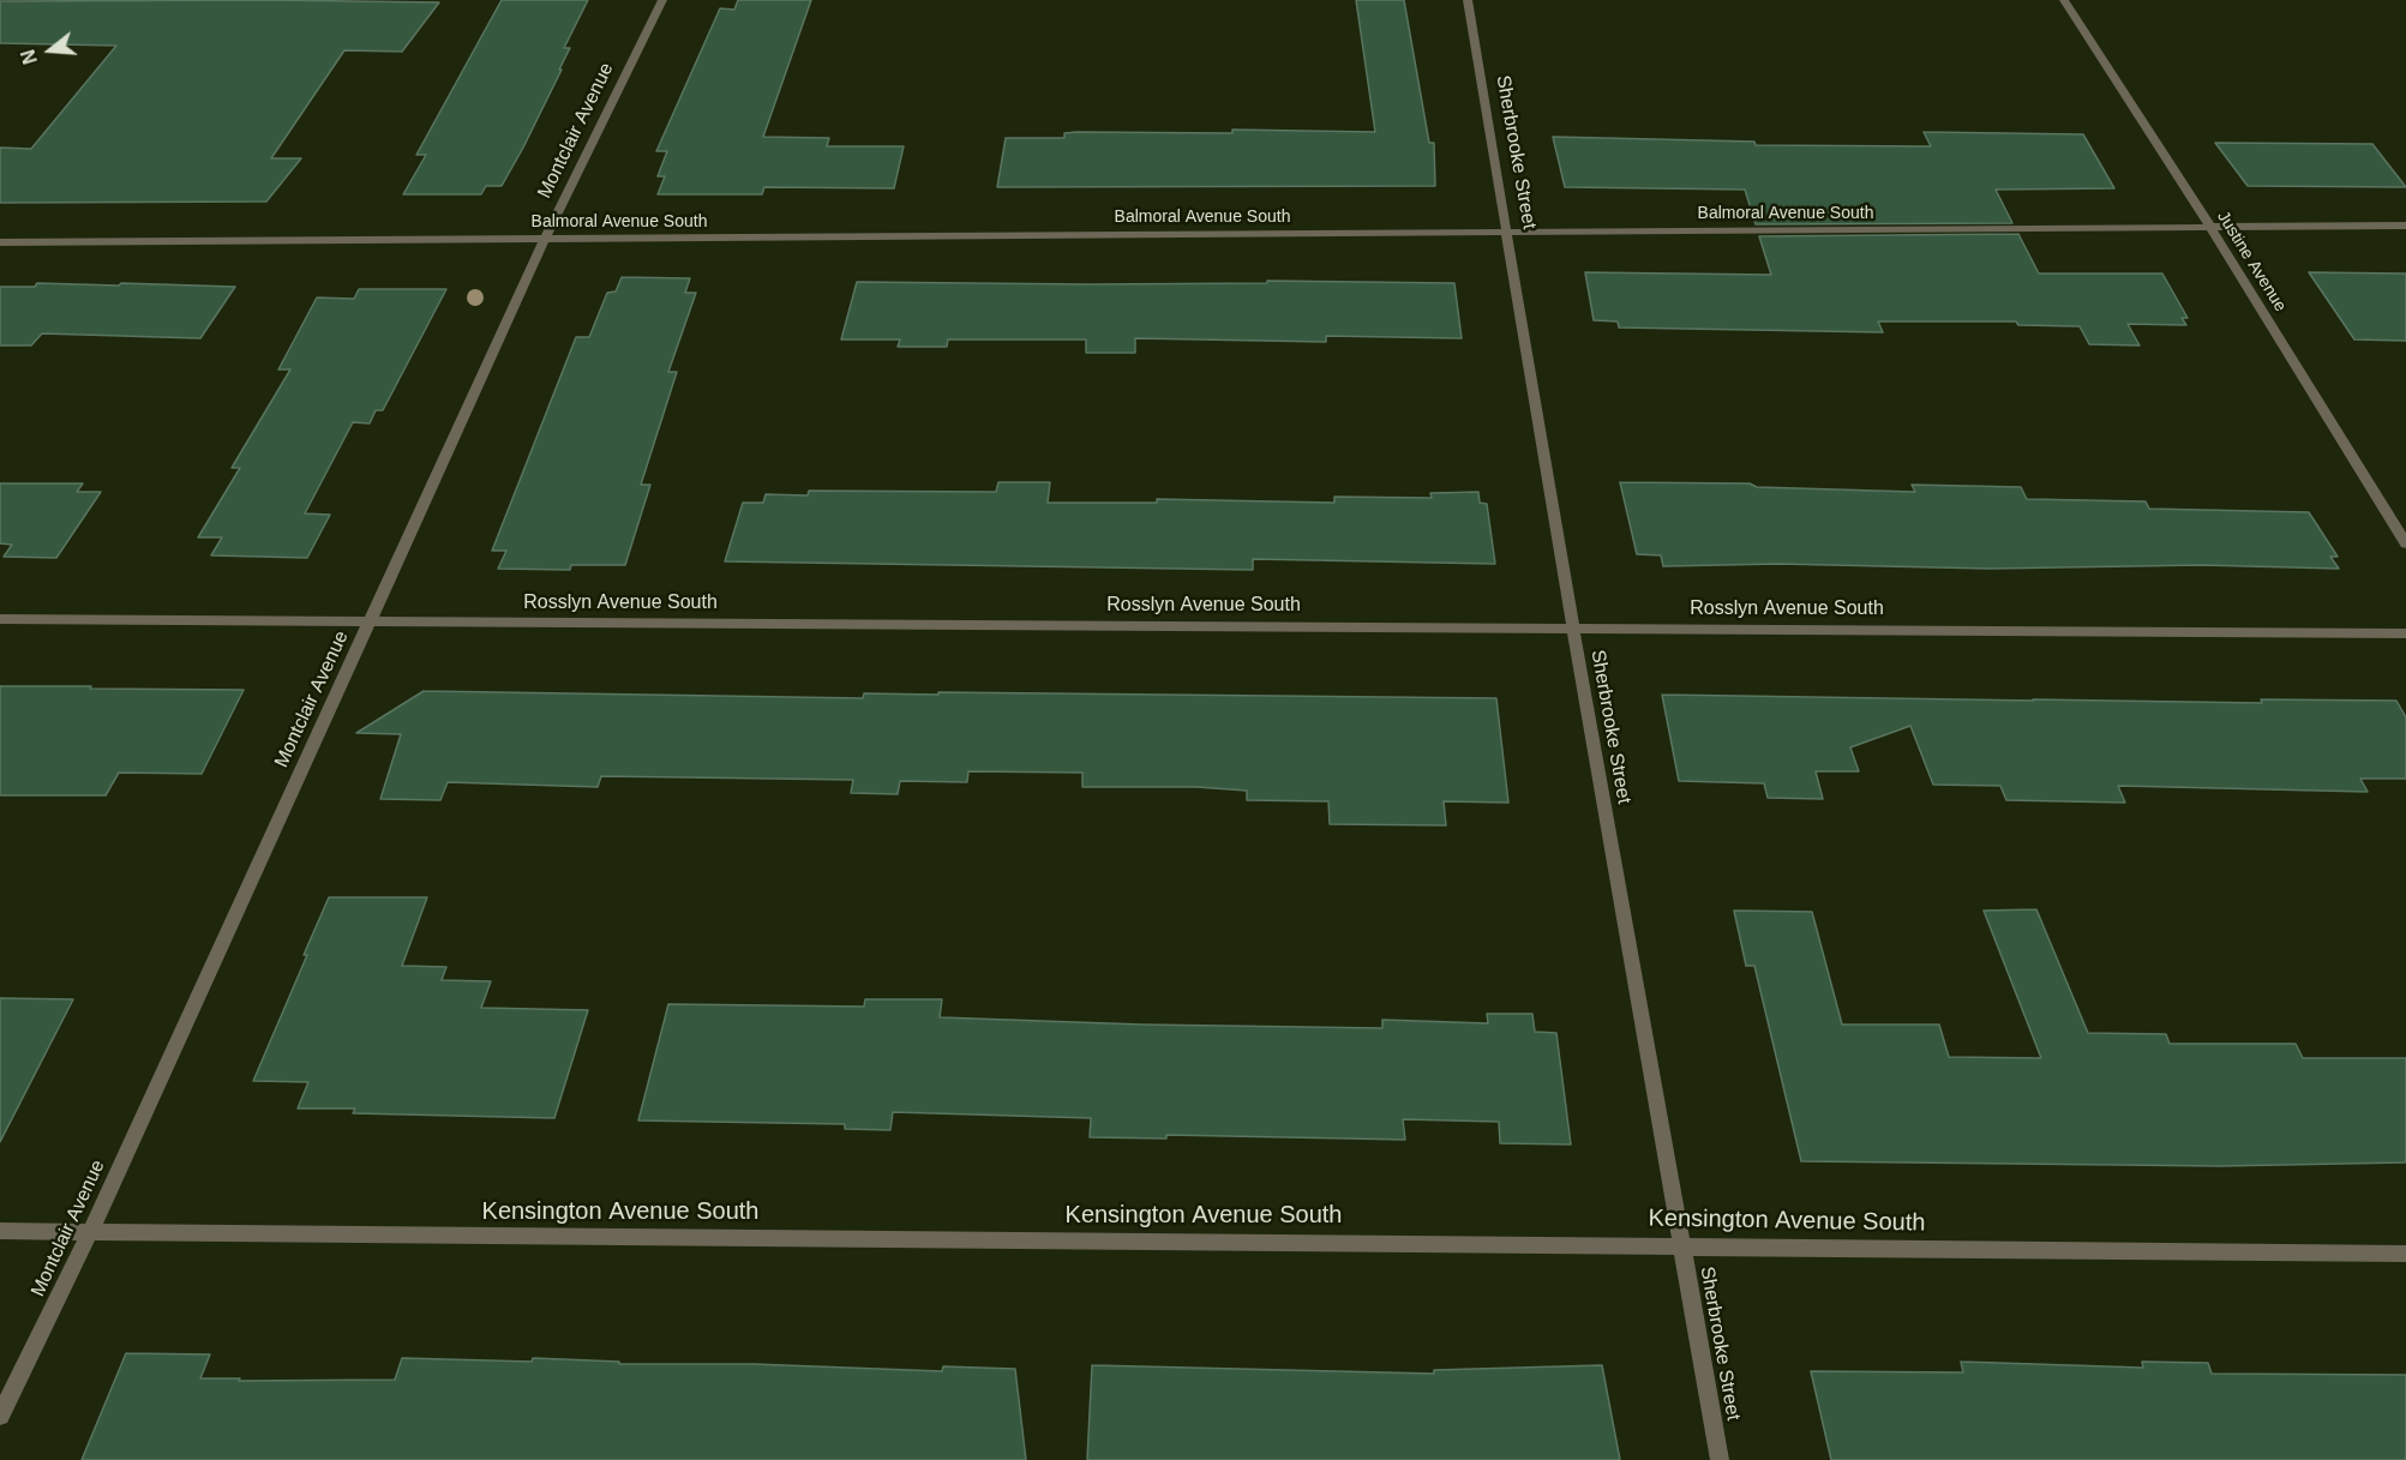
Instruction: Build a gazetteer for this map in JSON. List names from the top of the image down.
{
  "streets": {
    "street": [
      "Montclair Avenue",
      "Sherbrooke Street",
      "Balmoral Avenue South",
      "Justine Avenue",
      "Rosslyn Avenue South",
      "Kensington Avenue South"
    ]
  },
  "crossings": [
    ["Montclair Avenue", "Balmoral Avenue South"],
    ["Montclair Avenue", "Rosslyn Avenue South"],
    ["Montclair Avenue", "Kensington Avenue South"],
    ["Sherbrooke Street", "Balmoral Avenue South"],
    ["Sherbrooke Street", "Rosslyn Avenue South"],
    ["Sherbrooke Street", "Kensington Avenue South"],
    ["Balmoral Avenue South", "Justine Avenue"]
  ],
  "north": "left"
}
